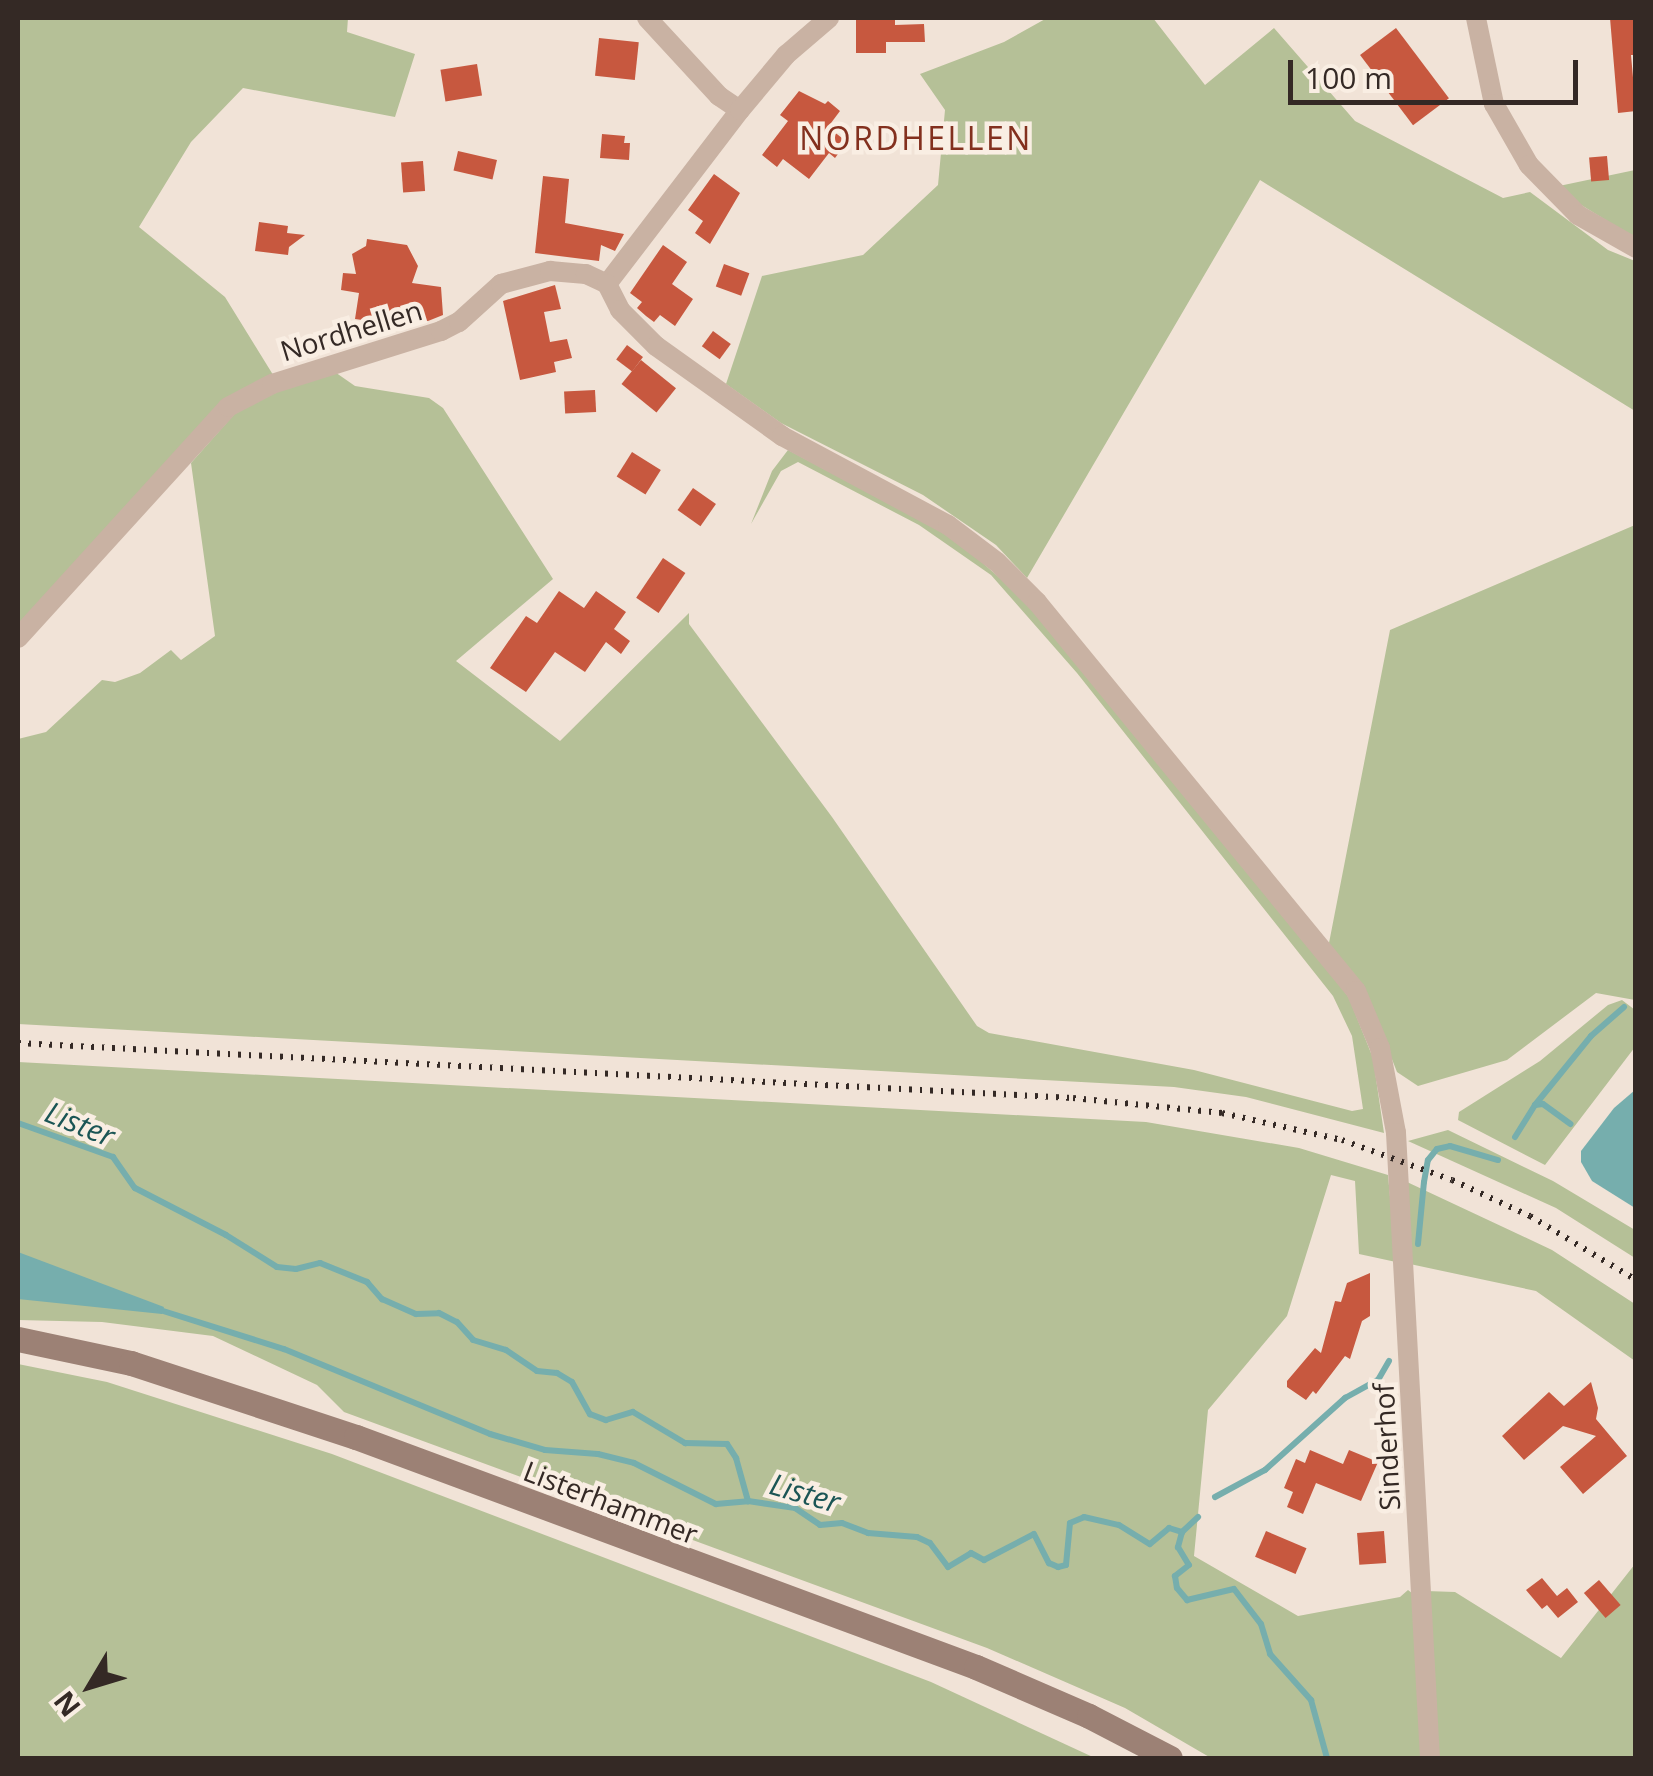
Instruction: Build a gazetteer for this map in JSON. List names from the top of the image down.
{
  "streets": {
    "main road": ["Listerhammer"],
    "street": ["Nordhellen", "Sinderhof"]
  },
  "crossings": [
    ["Nordhellen", "Sinderhof"]
  ],
  "districts": ["NORDHELLEN"],
  "water": ["Lister"],
  "scale_bar": "100 m",
  "north": "bottom left"
}
